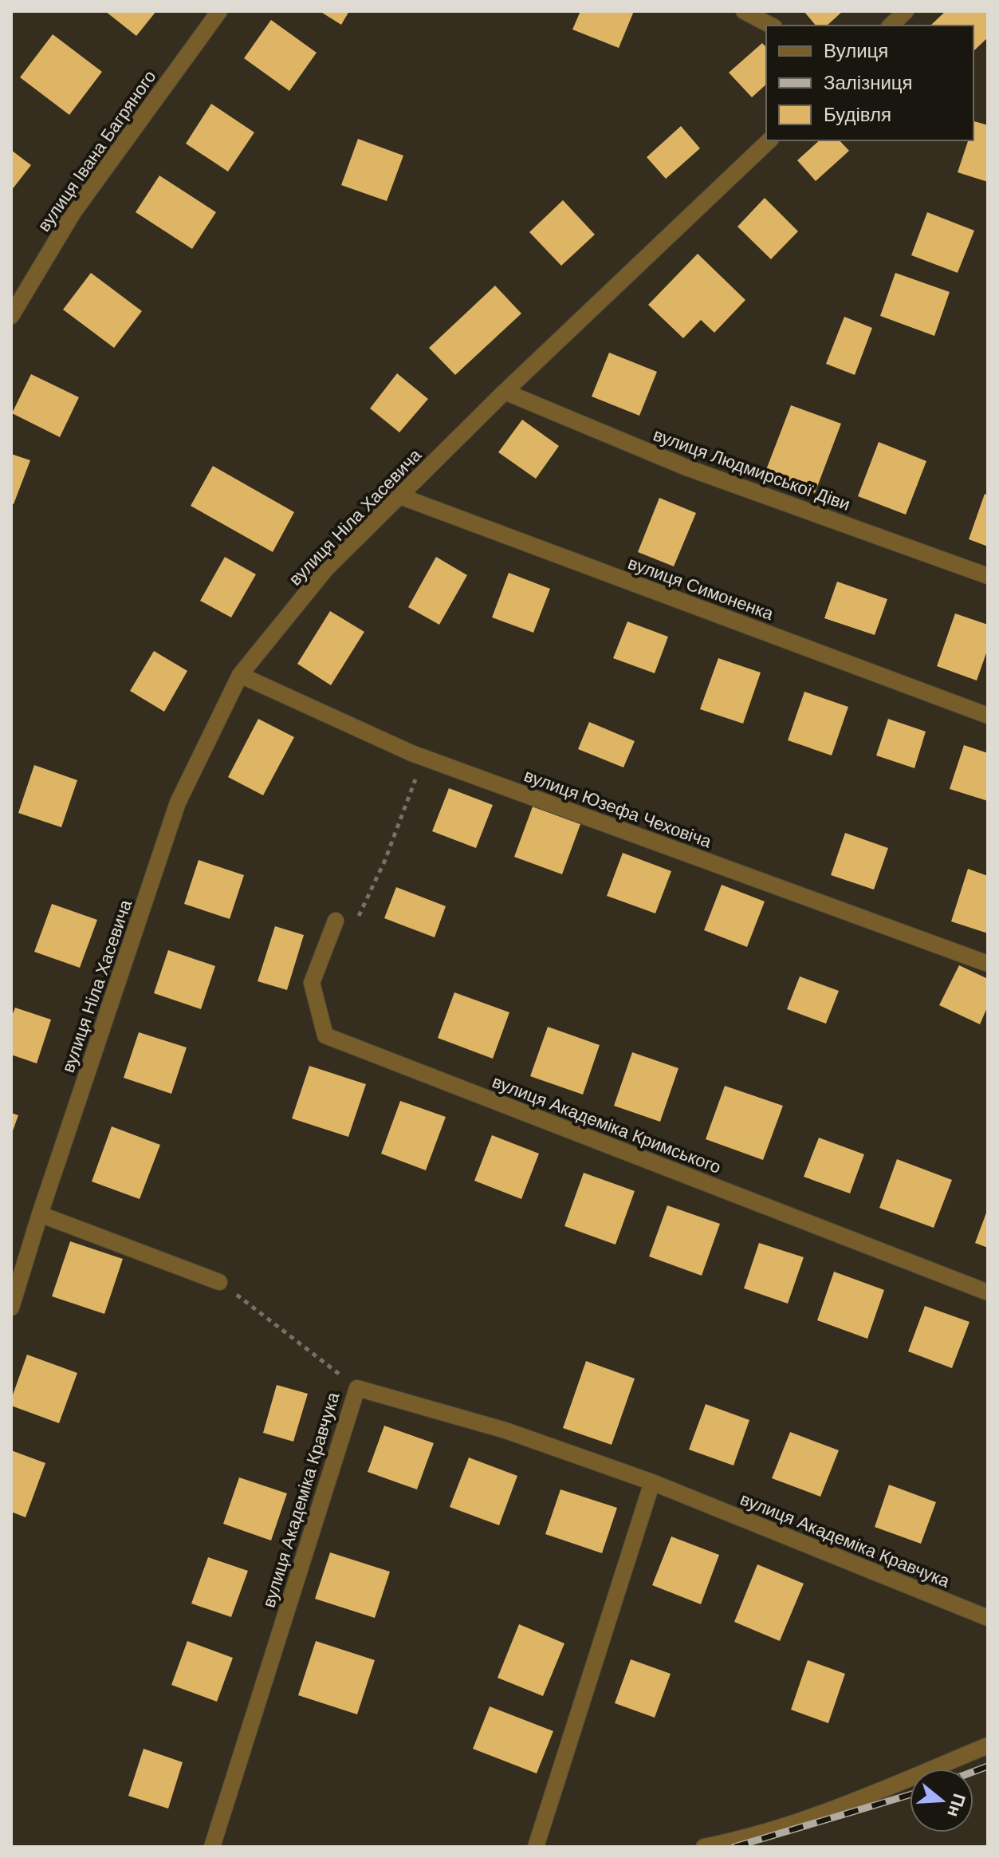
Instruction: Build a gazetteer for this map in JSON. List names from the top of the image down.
{
  "streets": {
    "street": [
      "вулиця Івана Багряного",
      "вулиця Людмирської Діви",
      "вулиця Ніла Хасевича",
      "вулиця Симоненка",
      "вулиця Юзефа Чеховіча",
      "вулиця Академіка Кримського",
      "вулиця Академіка Кравчука"
    ]
  },
  "crossings": [
    ["вулиця Людмирської Діви", "вулиця Ніла Хасевича"],
    ["вулиця Ніла Хасевича", "вулиця Симоненка"],
    ["вулиця Ніла Хасевича", "вулиця Юзефа Чеховіча"]
  ],
  "legend": ["Вулиця", "Залізниця", "Будівля"],
  "north": "right"
}
